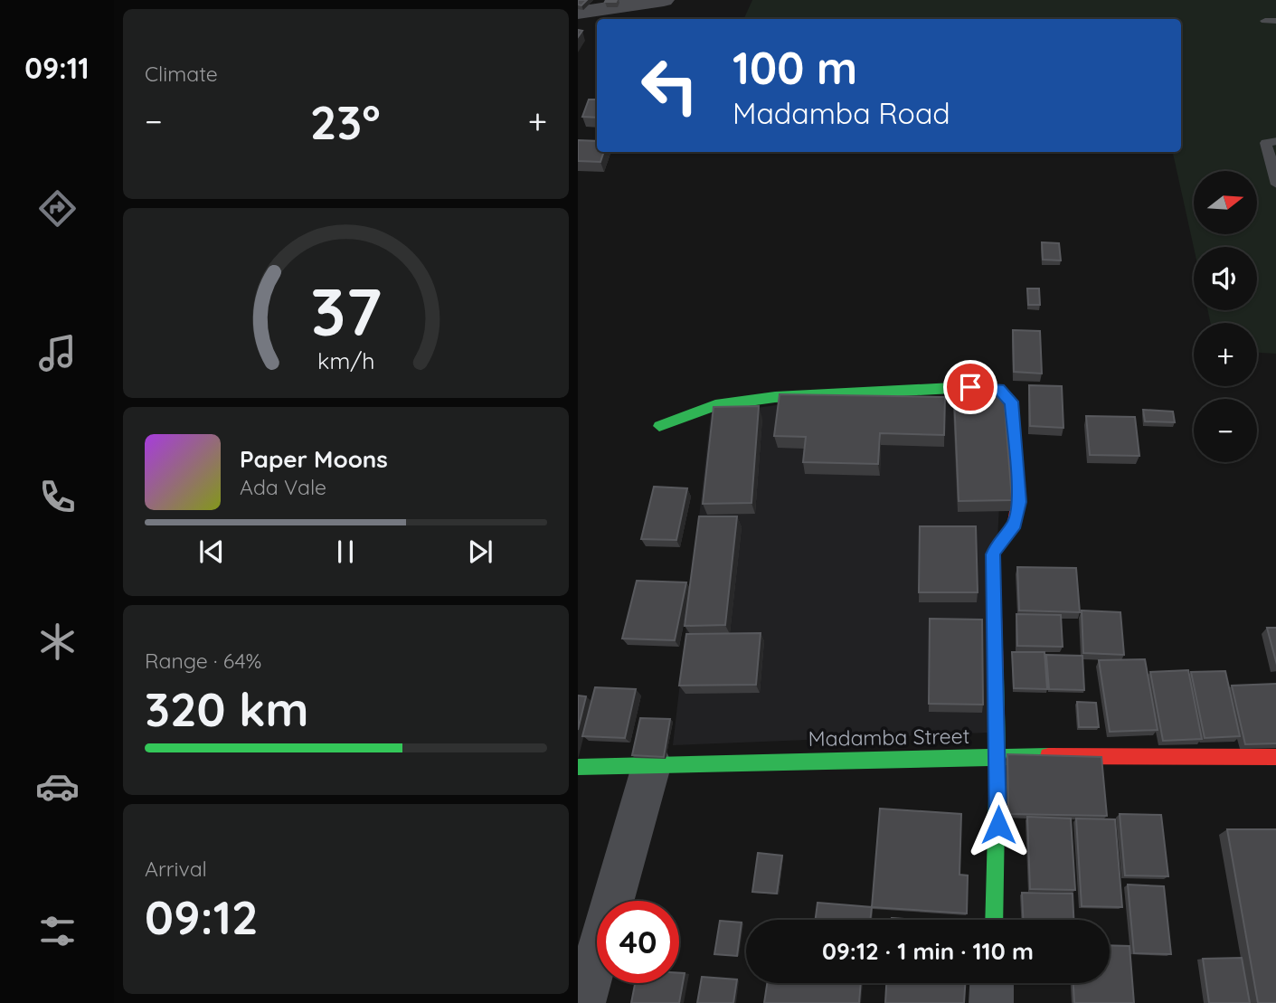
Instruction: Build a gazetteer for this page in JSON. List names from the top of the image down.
{
  "streets": {
    "street": ["Madamba Street"]
  },
  "north": "right",
  "page": {
    "tabs": "09:11",
    "tile": [
      "Climate",
      ["Range · 64%", "320 km"],
      ["Arrival", "09:12"]
    ],
    "turn": ["100 m", "Madamba Road"],
    "heat": ["−", "23°", "+"],
    "map_buttons": ["+", "−"],
    "song": ["Paper Moons", "Ada Vale"],
    "limit": "40",
    "trip": "09:12 · 1 min · 110 m",
    "gauge": ["37", "km/h"]
  }
}
